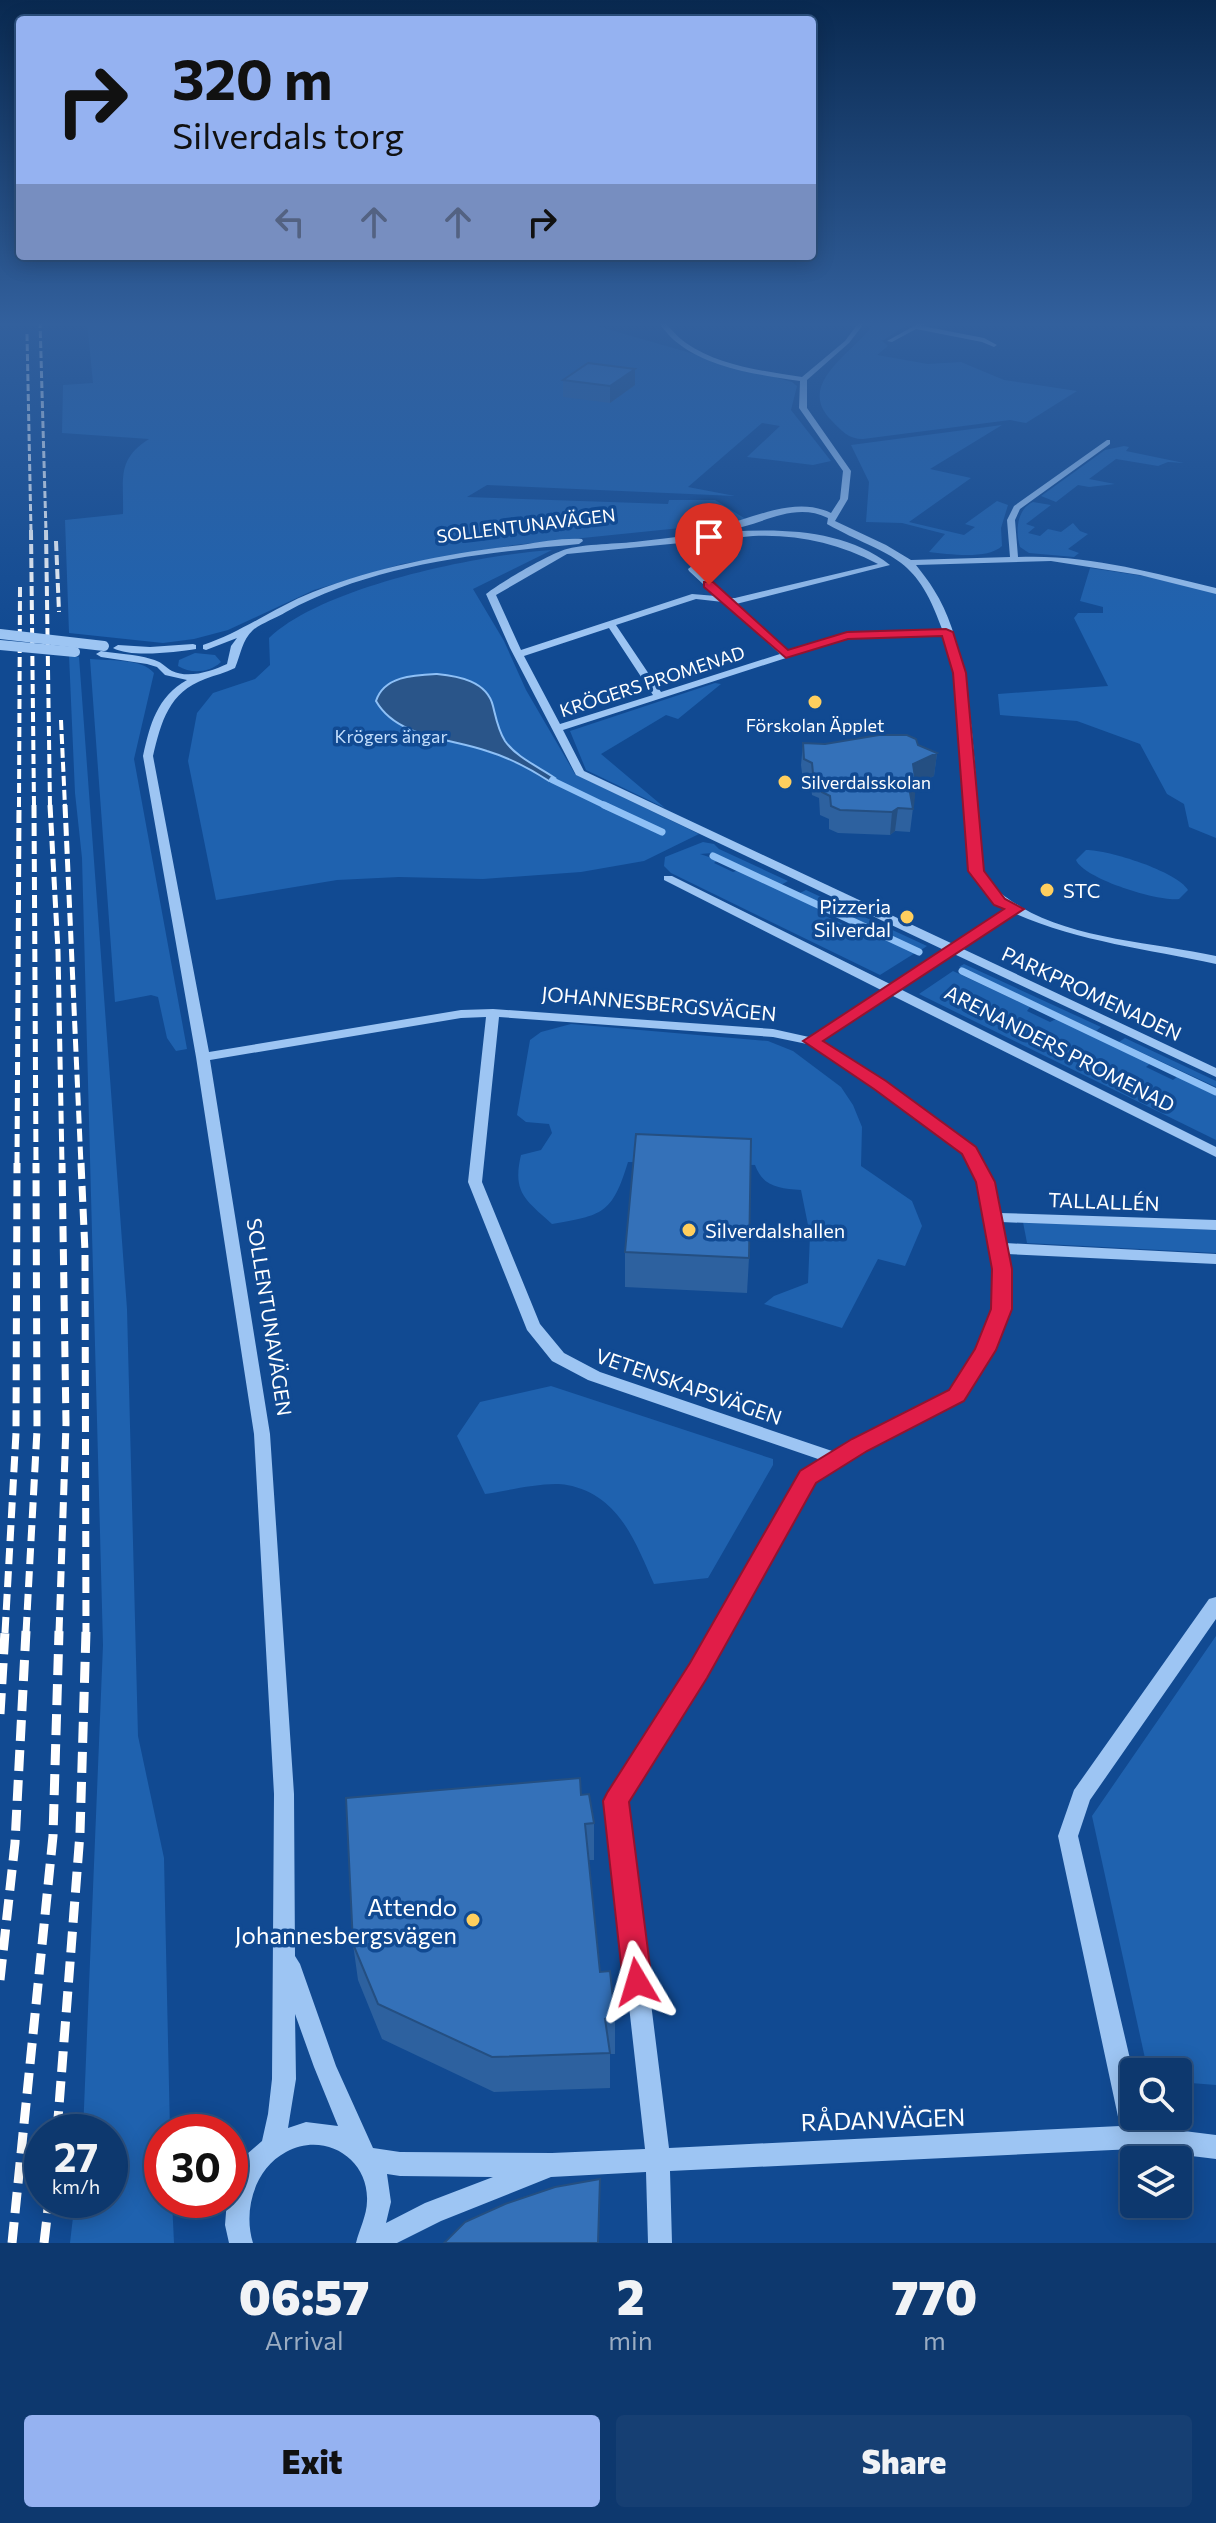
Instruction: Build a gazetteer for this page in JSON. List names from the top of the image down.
{
  "streets": {
    "street": [
      "SOLLENTUNAVÄGEN",
      "KRÖGERS PROMENAD",
      "PARKPROMENADEN",
      "JOHANNESBERGSVÄGEN",
      "ARENANDERS PROMENAD",
      "TALLALLÉN",
      "VETENSKAPSVÄGEN",
      "RÅDANVÄGEN"
    ]
  },
  "crossings": [
    ["SOLLENTUNAVÄGEN", "JOHANNESBERGSVÄGEN"],
    ["SOLLENTUNAVÄGEN", "RÅDANVÄGEN"],
    ["KRÖGERS PROMENAD", "PARKPROMENADEN"],
    ["JOHANNESBERGSVÄGEN", "TALLALLÉN"],
    ["JOHANNESBERGSVÄGEN", "VETENSKAPSVÄGEN"],
    ["JOHANNESBERGSVÄGEN", "RÅDANVÄGEN"]
  ],
  "parks": ["Krögers ängar"],
  "places": [
    "Förskolan Äpplet",
    "Silverdalsskolan",
    "STC",
    "Pizzeria Silverdal",
    "Silverdalshallen",
    "Attendo Johannesbergsvägen"
  ],
  "page": {
    "turn": ["320 m", "Silverdals torg"],
    "speed": "27 km/h",
    "limit": "30",
    "eta": [
      "06:57",
      "Arrival",
      "2",
      "min",
      "770",
      "m"
    ],
    "buttons": ["Exit", "Share"]
  }
}
